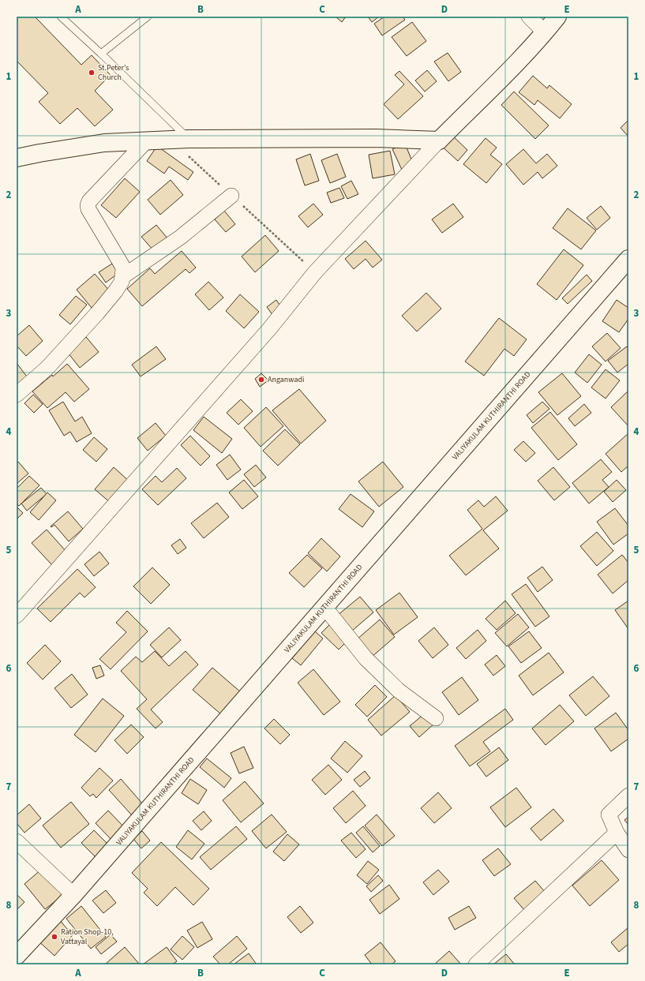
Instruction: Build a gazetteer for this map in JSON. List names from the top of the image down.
{
  "streets": {
    "street": ["VALIYAKULAM KUTHIRANTHI ROAD"]
  },
  "places": ["St.Peter's Church", "Anganwadi", "Ration Shop-10, Vattayal"],
  "grid": {
    "columns": [
      "A",
      "B",
      "C",
      "D",
      "E"
    ],
    "rows": [
      "1",
      "2",
      "3",
      "4",
      "5",
      "6",
      "7",
      "8"
    ]
  }
}
